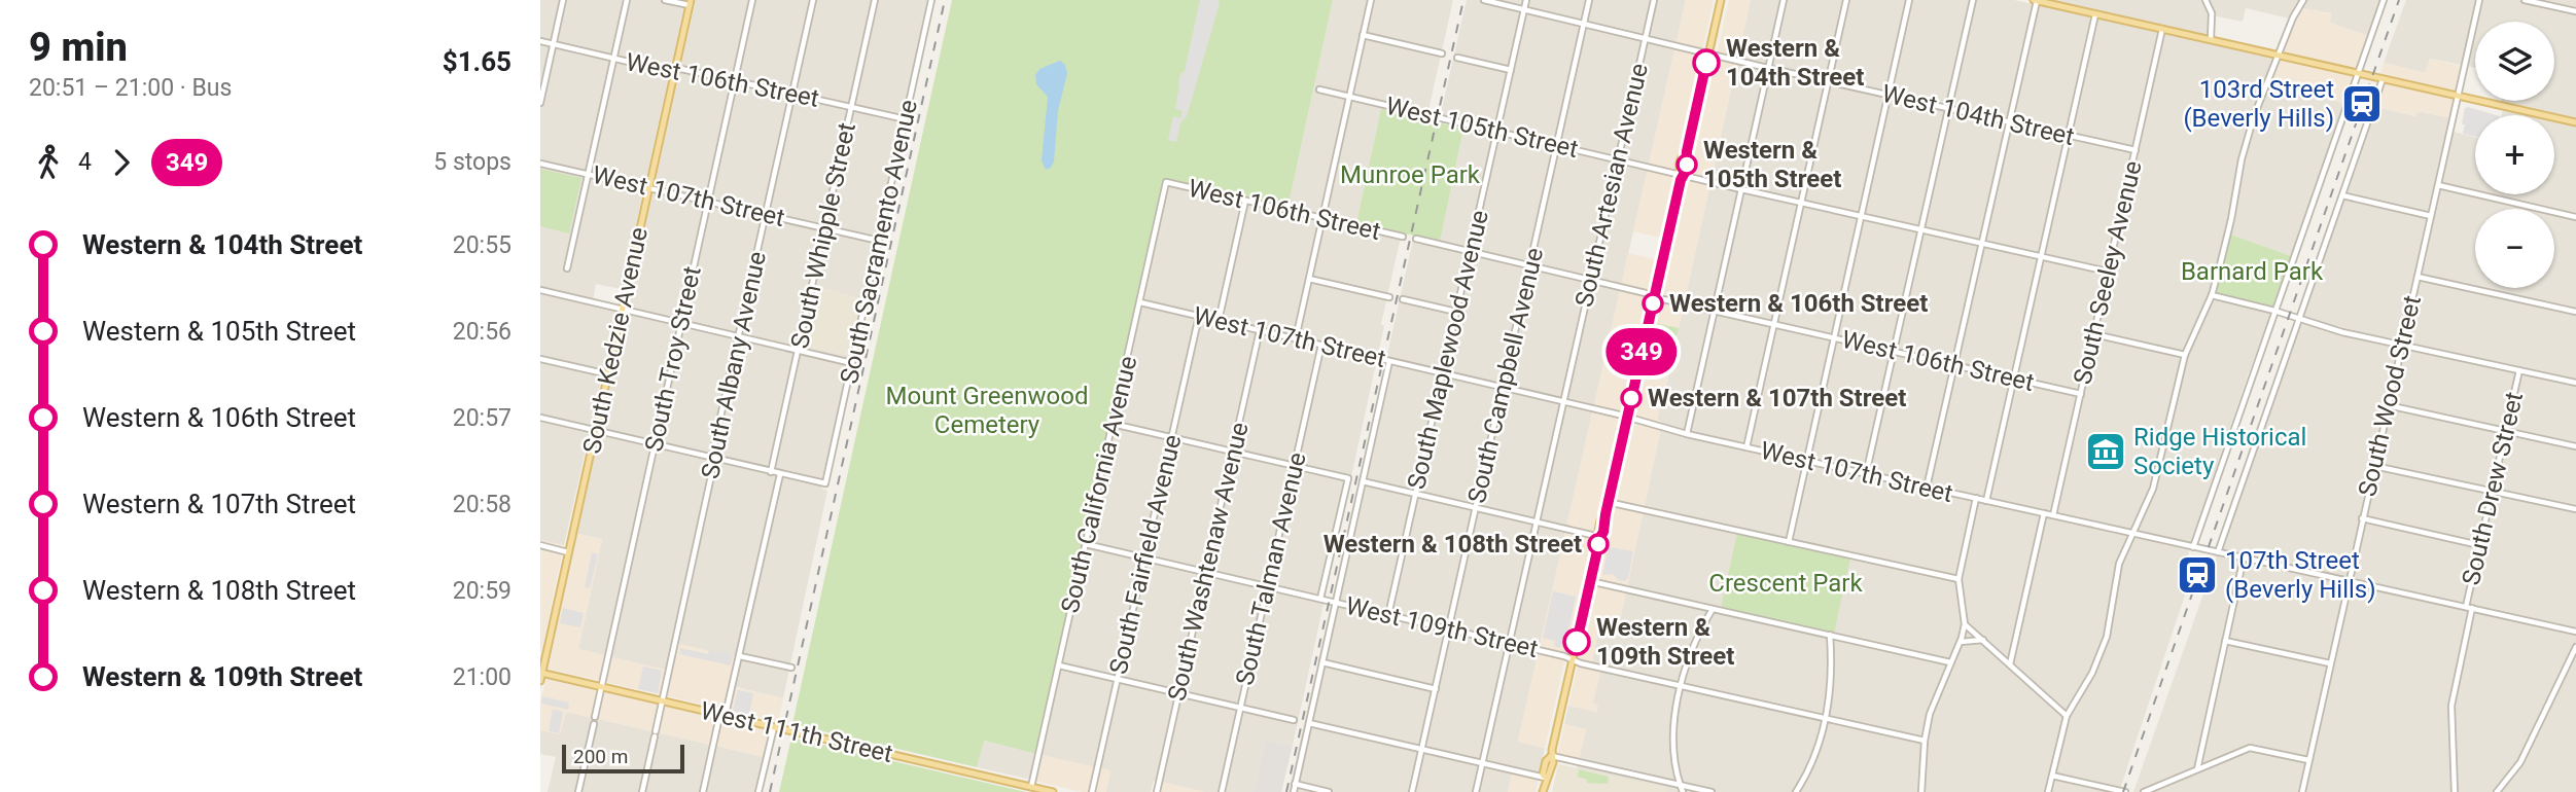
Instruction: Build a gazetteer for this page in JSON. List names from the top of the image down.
{
  "streets": {
    "main road": ["South Kedzie Avenue", "West 111th Street"],
    "street": [
      "West 106th Street",
      "West 104th Street",
      "West 105th Street",
      "South Artesian Avenue",
      "West 107th Street",
      "South Whipple Street",
      "South Sacramento Avenue",
      "South Seeley Avenue",
      "South Maplewood Avenue",
      "South Troy Street",
      "South Albany Avenue",
      "South Campbell Avenue",
      "South Wood Street",
      "South California Avenue",
      "South Drew Street",
      "South Fairfield Avenue",
      "South Washtenaw Avenue",
      "South Talman Avenue",
      "West 109th Street"
    ]
  },
  "crossings": [
    ["West 106th Street", "South Artesian Avenue"],
    ["West 106th Street", "South Whipple Street"],
    ["West 106th Street", "South Sacramento Avenue"],
    ["West 106th Street", "South Seeley Avenue"],
    ["West 106th Street", "South Kedzie Avenue"],
    ["West 106th Street", "South Maplewood Avenue"],
    ["West 106th Street", "South Troy Street"],
    ["West 106th Street", "South Albany Avenue"],
    ["West 106th Street", "South Campbell Avenue"],
    ["West 106th Street", "South California Avenue"],
    ["West 104th Street", "South Artesian Avenue"],
    ["West 104th Street", "South Seeley Avenue"],
    ["West 104th Street", "South Maplewood Avenue"],
    ["West 104th Street", "South Campbell Avenue"],
    ["West 105th Street", "South Artesian Avenue"],
    ["West 105th Street", "South Seeley Avenue"],
    ["West 105th Street", "South Maplewood Avenue"],
    ["West 105th Street", "South Campbell Avenue"],
    ["South Artesian Avenue", "West 107th Street"],
    ["South Artesian Avenue", "West 109th Street"],
    ["West 107th Street", "South Whipple Street"],
    ["West 107th Street", "South Sacramento Avenue"],
    ["West 107th Street", "South Seeley Avenue"],
    ["West 107th Street", "South Kedzie Avenue"],
    ["West 107th Street", "South Maplewood Avenue"],
    ["West 107th Street", "South Troy Street"],
    ["West 107th Street", "South Albany Avenue"],
    ["West 107th Street", "South Campbell Avenue"],
    ["West 107th Street", "South Wood Street"],
    ["West 107th Street", "South California Avenue"],
    ["West 107th Street", "South Drew Street"],
    ["West 107th Street", "South Fairfield Avenue"],
    ["West 107th Street", "South Washtenaw Avenue"],
    ["West 107th Street", "South Talman Avenue"],
    ["South Kedzie Avenue", "West 111th Street"],
    ["South Maplewood Avenue", "West 109th Street"],
    ["South Troy Street", "West 111th Street"],
    ["South Albany Avenue", "West 111th Street"],
    ["South Campbell Avenue", "West 109th Street"],
    ["South California Avenue", "West 109th Street"],
    ["South California Avenue", "West 111th Street"],
    ["South Fairfield Avenue", "West 109th Street"],
    ["South Washtenaw Avenue", "West 109th Street"],
    ["South Talman Avenue", "West 109th Street"]
  ],
  "parks": [
    "Munroe Park",
    "Barnard Park",
    "Mount Greenwood Cemetery",
    "Crescent Park"
  ],
  "places": {
    "other": [
      "Western & 104th Street",
      "Western & 105th Street",
      "Western & 106th Street",
      "Western & 107th Street",
      "Western & 108th Street",
      "Western & 109th Street"
    ],
    "station": ["103rd Street (Beverly Hills)", "107th Street (Beverly Hills)"],
    "museum": ["Ridge Historical Society"]
  },
  "lines": ["bus line 349"],
  "scale_bar": "200 m",
  "page": {
    "heading": ["9 min", "20:51 – 21:00 · Bus", "$1.65"],
    "on_map": "349",
    "map_buttons": ["+", "−"],
    "legs": ["4", "349", "5 stops"],
    "list": [
      {
        "name": "Western & 104th Street",
        "value": "20:55"
      },
      {
        "name": "Western & 105th Street",
        "value": "20:56"
      },
      {
        "name": "Western & 106th Street",
        "value": "20:57"
      },
      {
        "name": "Western & 107th Street",
        "value": "20:58"
      },
      {
        "name": "Western & 108th Street",
        "value": "20:59"
      },
      {
        "name": "Western & 109th Street",
        "value": "21:00"
      }
    ],
    "scale": "200 m"
  }
}
